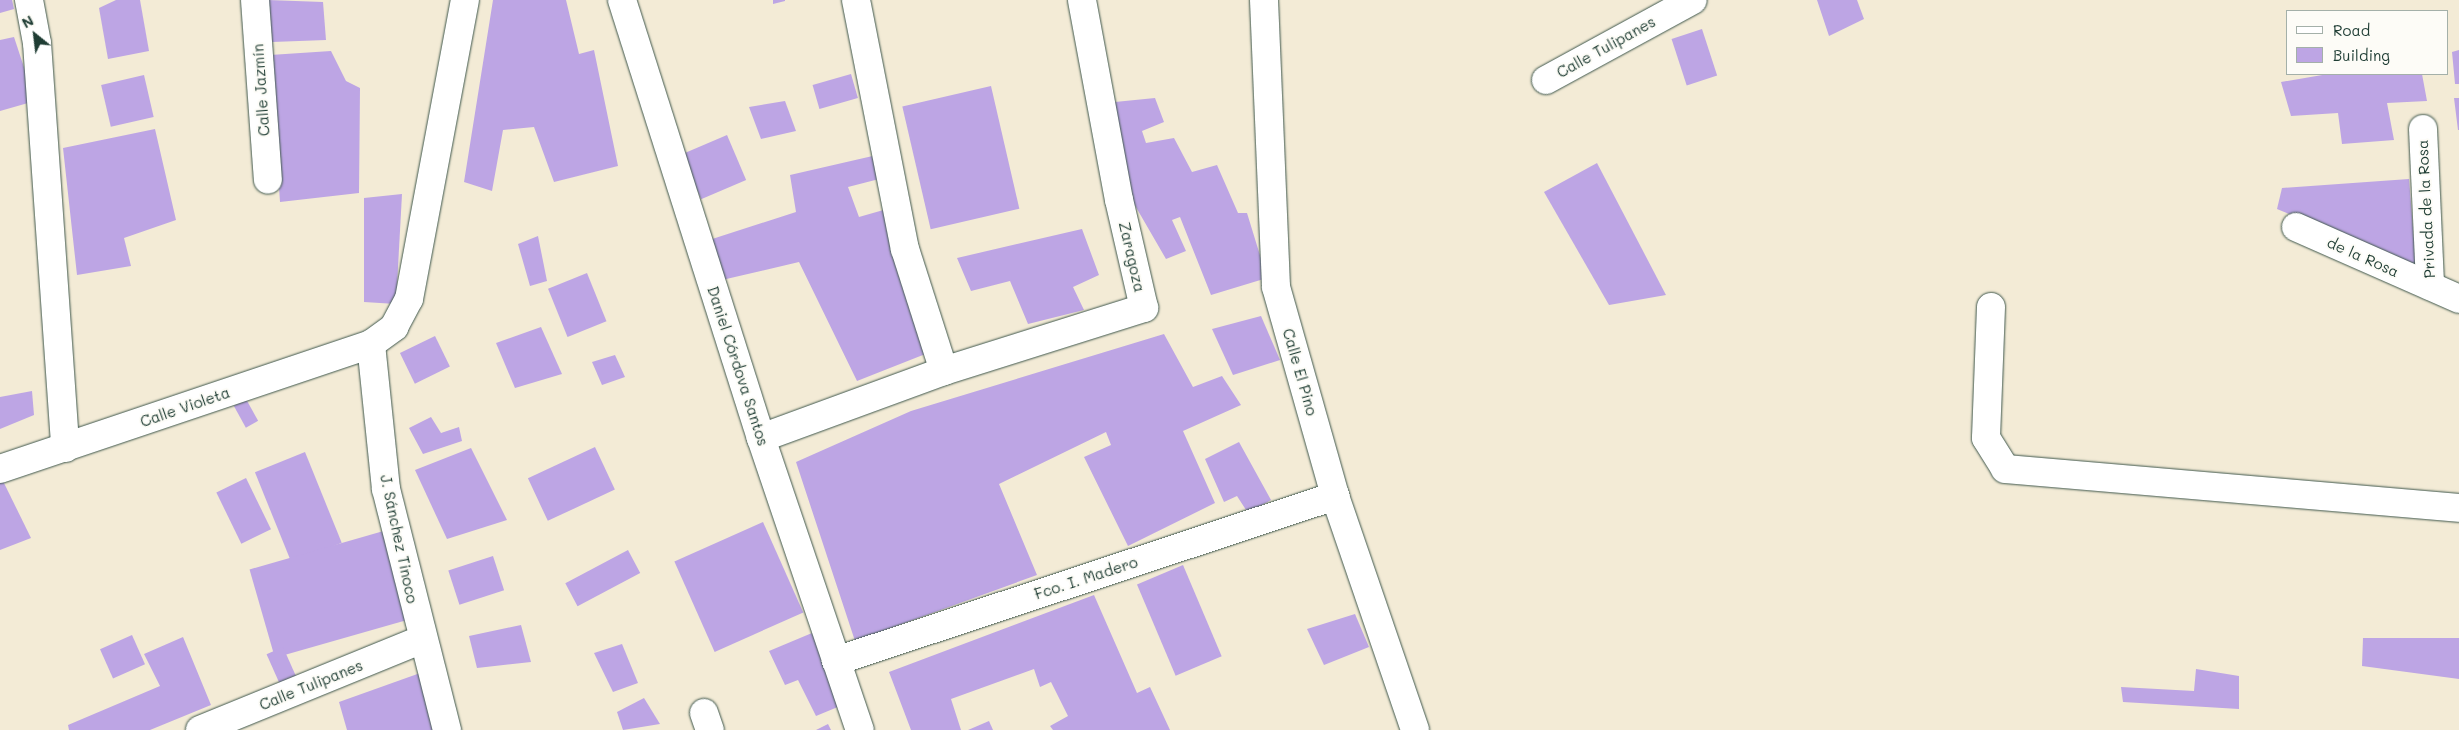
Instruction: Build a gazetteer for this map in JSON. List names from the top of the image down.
{
  "streets": {
    "street": [
      "Calle Tulipanes",
      "Calle Jazmín",
      "Privada de la Rosa",
      "Zaragoza",
      "de la Rosa",
      "Daniel Córdova Santos",
      "Calle El Pino",
      "Calle Violeta",
      "J. Sánchez Tinoco",
      "Fco. I. Madero"
    ]
  },
  "crossings": [
    ["Calle Tulipanes", "J. Sánchez Tinoco"],
    ["Privada de la Rosa", "de la Rosa"],
    ["Zaragoza", "Daniel Córdova Santos"],
    ["Daniel Córdova Santos", "Fco. I. Madero"],
    ["Calle El Pino", "Fco. I. Madero"],
    ["Calle Violeta", "J. Sánchez Tinoco"]
  ],
  "legend": ["Road", "Building"],
  "north": "top left"
}
